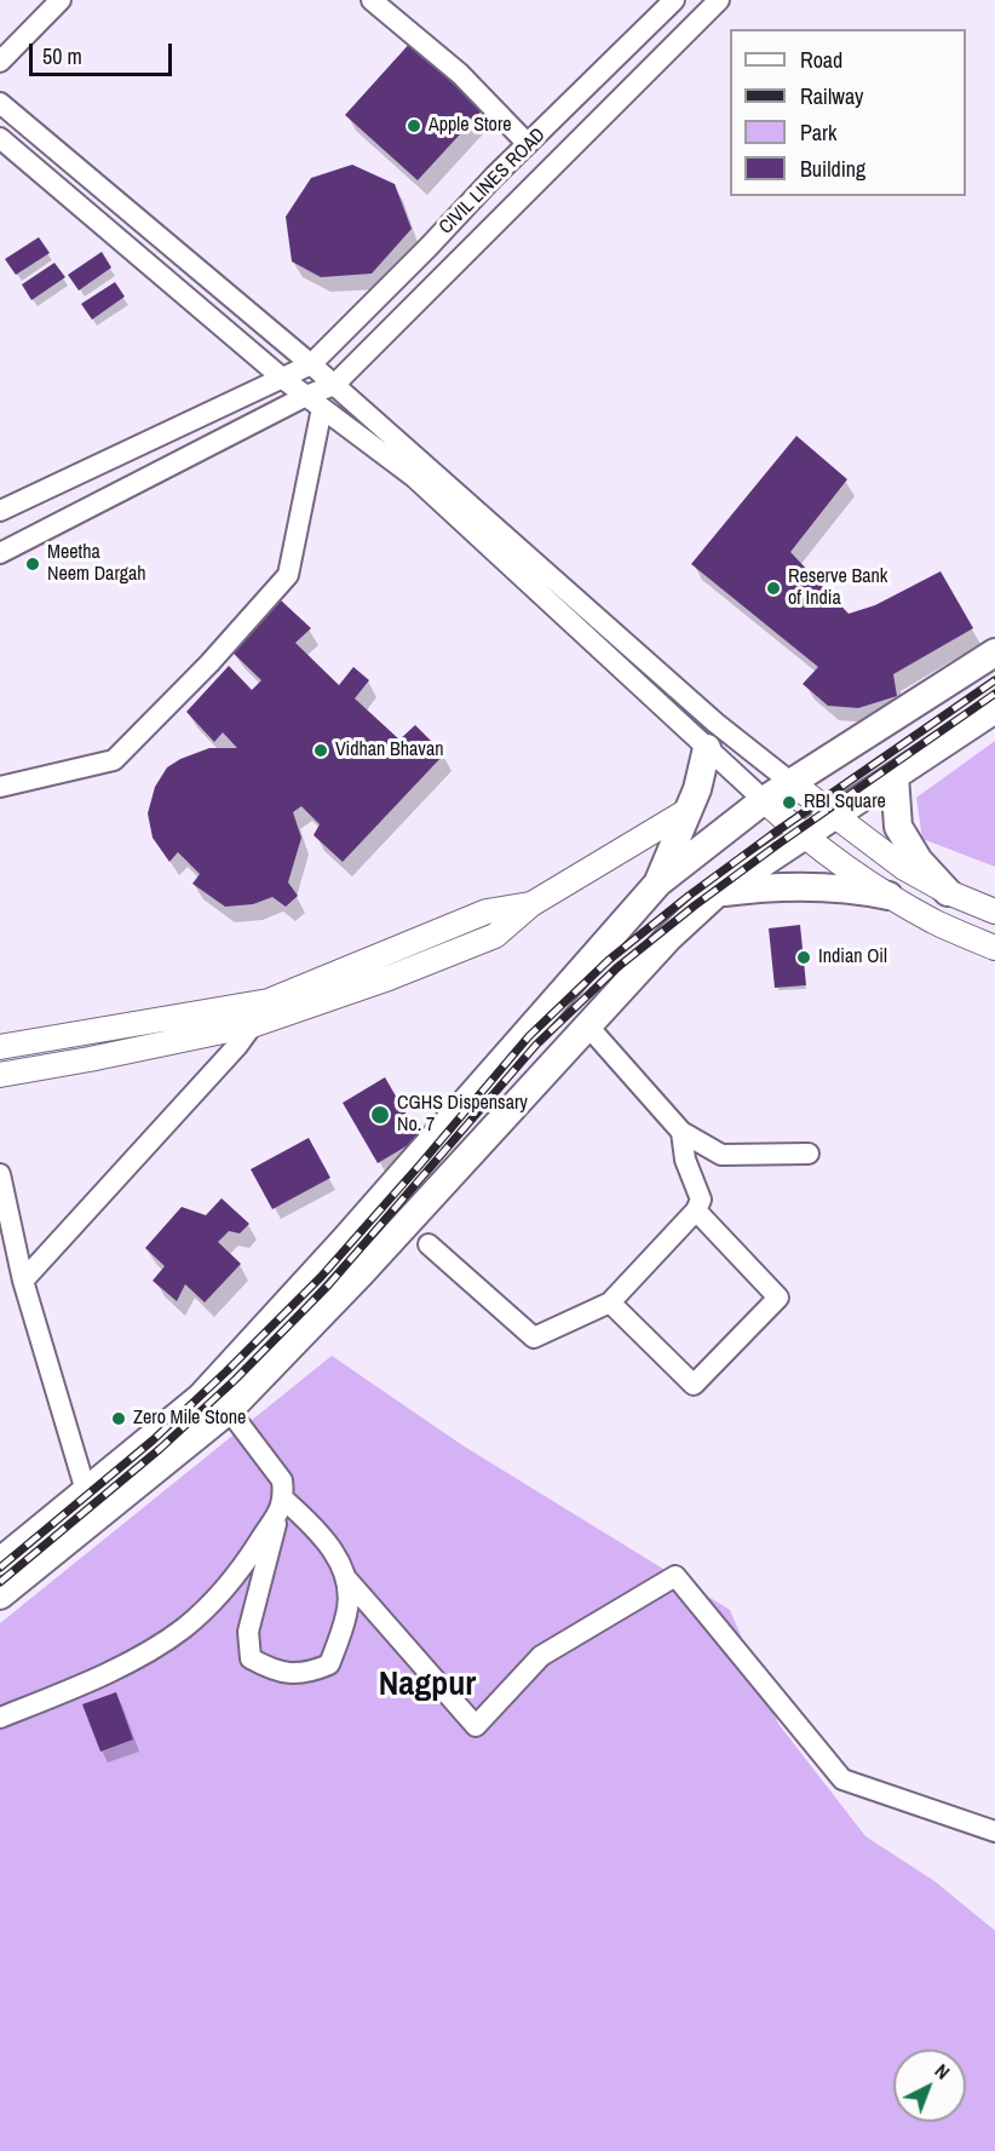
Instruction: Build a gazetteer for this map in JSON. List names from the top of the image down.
{
  "streets": {
    "street": ["CIVIL LINES ROAD"]
  },
  "districts": ["Nagpur"],
  "places": [
    "Apple Store",
    "Meetha Neem Dargah",
    "Reserve Bank of India",
    "Vidhan Bhavan",
    "RBI Square",
    "Indian Oil",
    "CGHS Dispensary No. 7",
    "Zero Mile Stone"
  ],
  "legend": [
    "Road",
    "Railway",
    "Park",
    "Building"
  ],
  "scale_bar": "50 m",
  "north": "top right"
}
